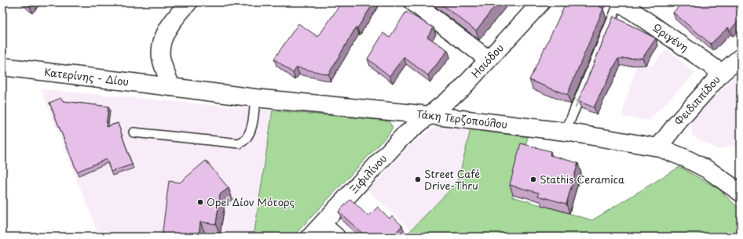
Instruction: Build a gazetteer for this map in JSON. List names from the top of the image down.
{
  "streets": {
    "street": [
      "Ωριγένη",
      "Ησιόδου",
      "Κατερίνης - Δίου",
      "Φειδιππίδου",
      "Τάκη Τερζοπούλου",
      "Ξιφιλίνου"
    ]
  },
  "crossings": [
    ["Ωριγένη", "Φειδιππίδου"],
    ["Ησιόδου", "Τάκη Τερζοπούλου"],
    ["Ησιόδου", "Ξιφιλίνου"],
    ["Κατερίνης - Δίου", "Τάκη Τερζοπούλου"],
    ["Φειδιππίδου", "Τάκη Τερζοπούλου"],
    ["Τάκη Τερζοπούλου", "Ξιφιλίνου"]
  ],
  "places": ["Street Café Drive-Thru", "Stathis Ceramica", "Opel Δίον Μότορς"]
}
